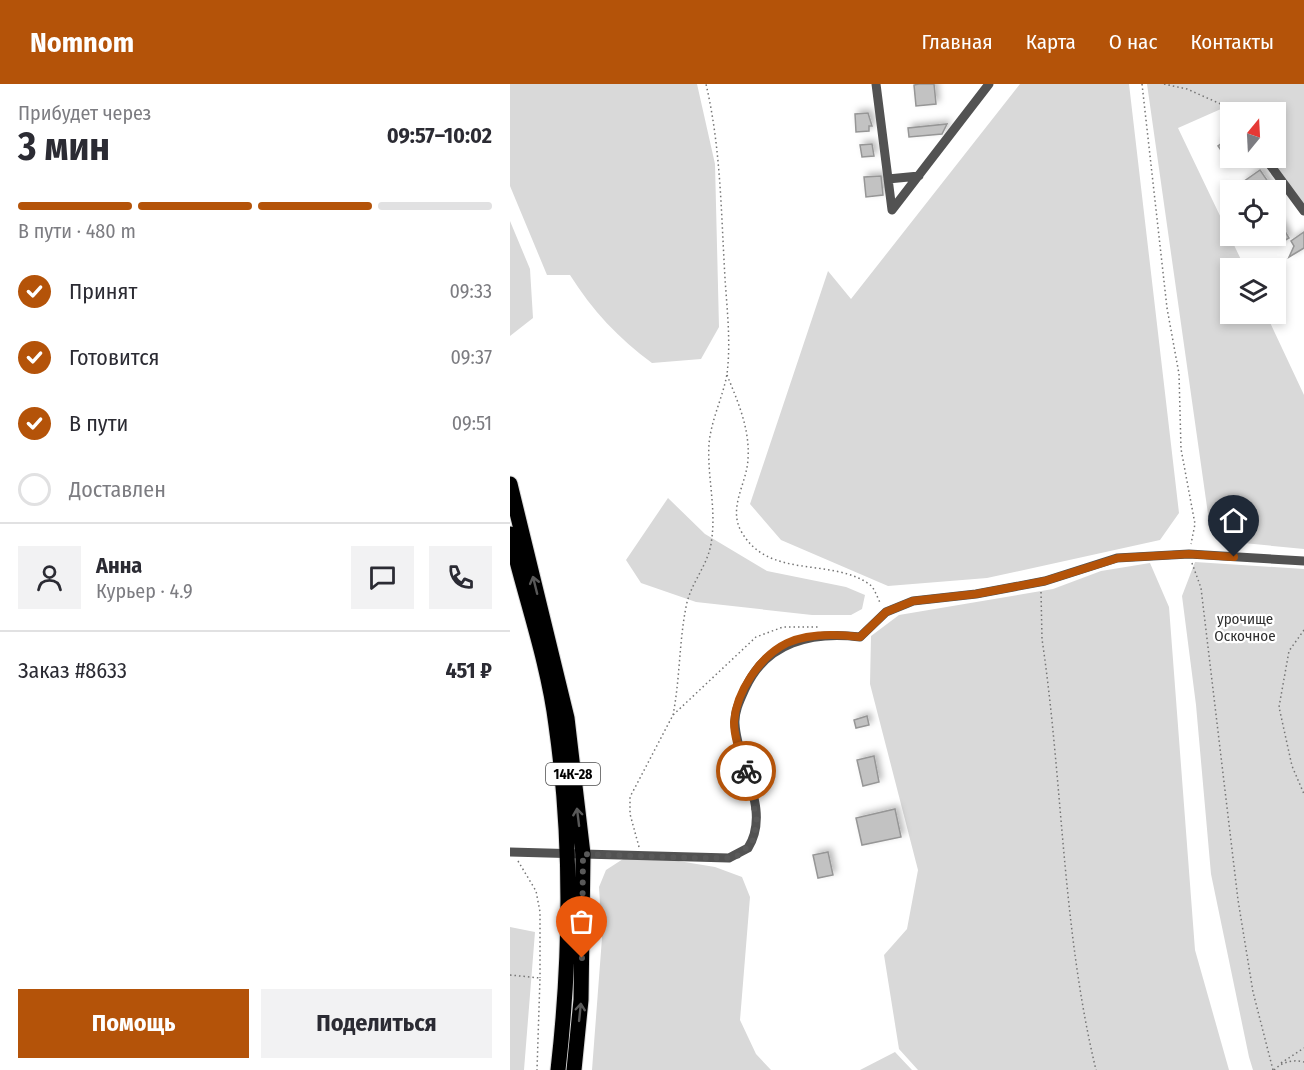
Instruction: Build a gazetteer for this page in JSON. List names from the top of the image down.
{
  "streets": {
    "main road": ["14К-28"]
  },
  "parks": ["урочище Оскочное"],
  "north": "top",
  "page": {
    "header": "Nomnom",
    "nav": [
      "Главная",
      "Карта",
      "О нас",
      "Контакты"
    ],
    "heading": ["3 мин", "Прибудет через", "09:57–10:02"],
    "panel": [
      "Анна",
      "Курьер · 4.9",
      "Заказ #8633",
      "451 ₽"
    ],
    "bar": "В пути · 480 m",
    "list": [
      ["Принят", "09:33"],
      ["Готовится", "09:37"],
      ["В пути", "09:51"],
      "Доставлен"
    ],
    "buttons": ["Помощь", "Поделиться"]
  }
}
